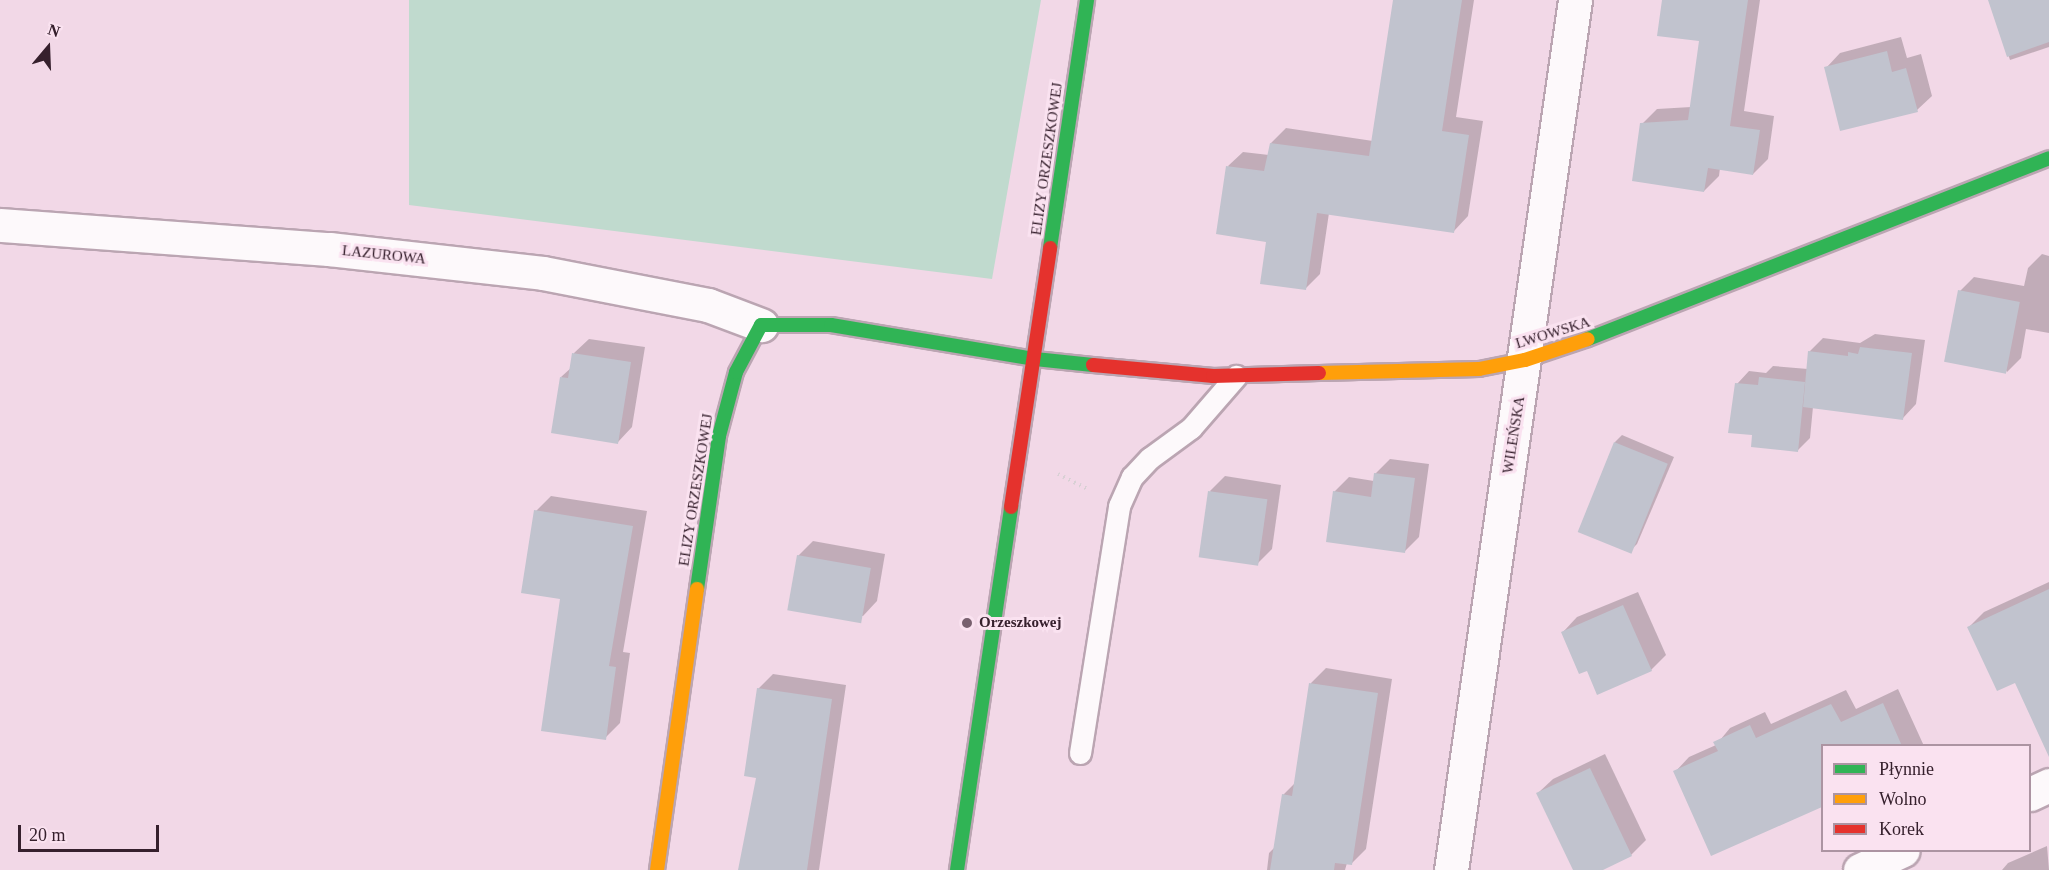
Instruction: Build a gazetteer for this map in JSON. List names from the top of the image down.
{
  "streets": {
    "street": [
      "ELIZY ORZESZKOWEJ",
      "LAZUROWA",
      "LWOWSKA",
      "WILEŃSKA"
    ]
  },
  "crossings": [
    ["ELIZY ORZESZKOWEJ", "LAZUROWA"],
    ["ELIZY ORZESZKOWEJ", "LWOWSKA"],
    ["LWOWSKA", "WILEŃSKA"]
  ],
  "places": ["Orzeszkowej"],
  "legend": ["Płynnie", "Wolno", "Korek"],
  "scale_bar": "20 m",
  "north": "top"
}
